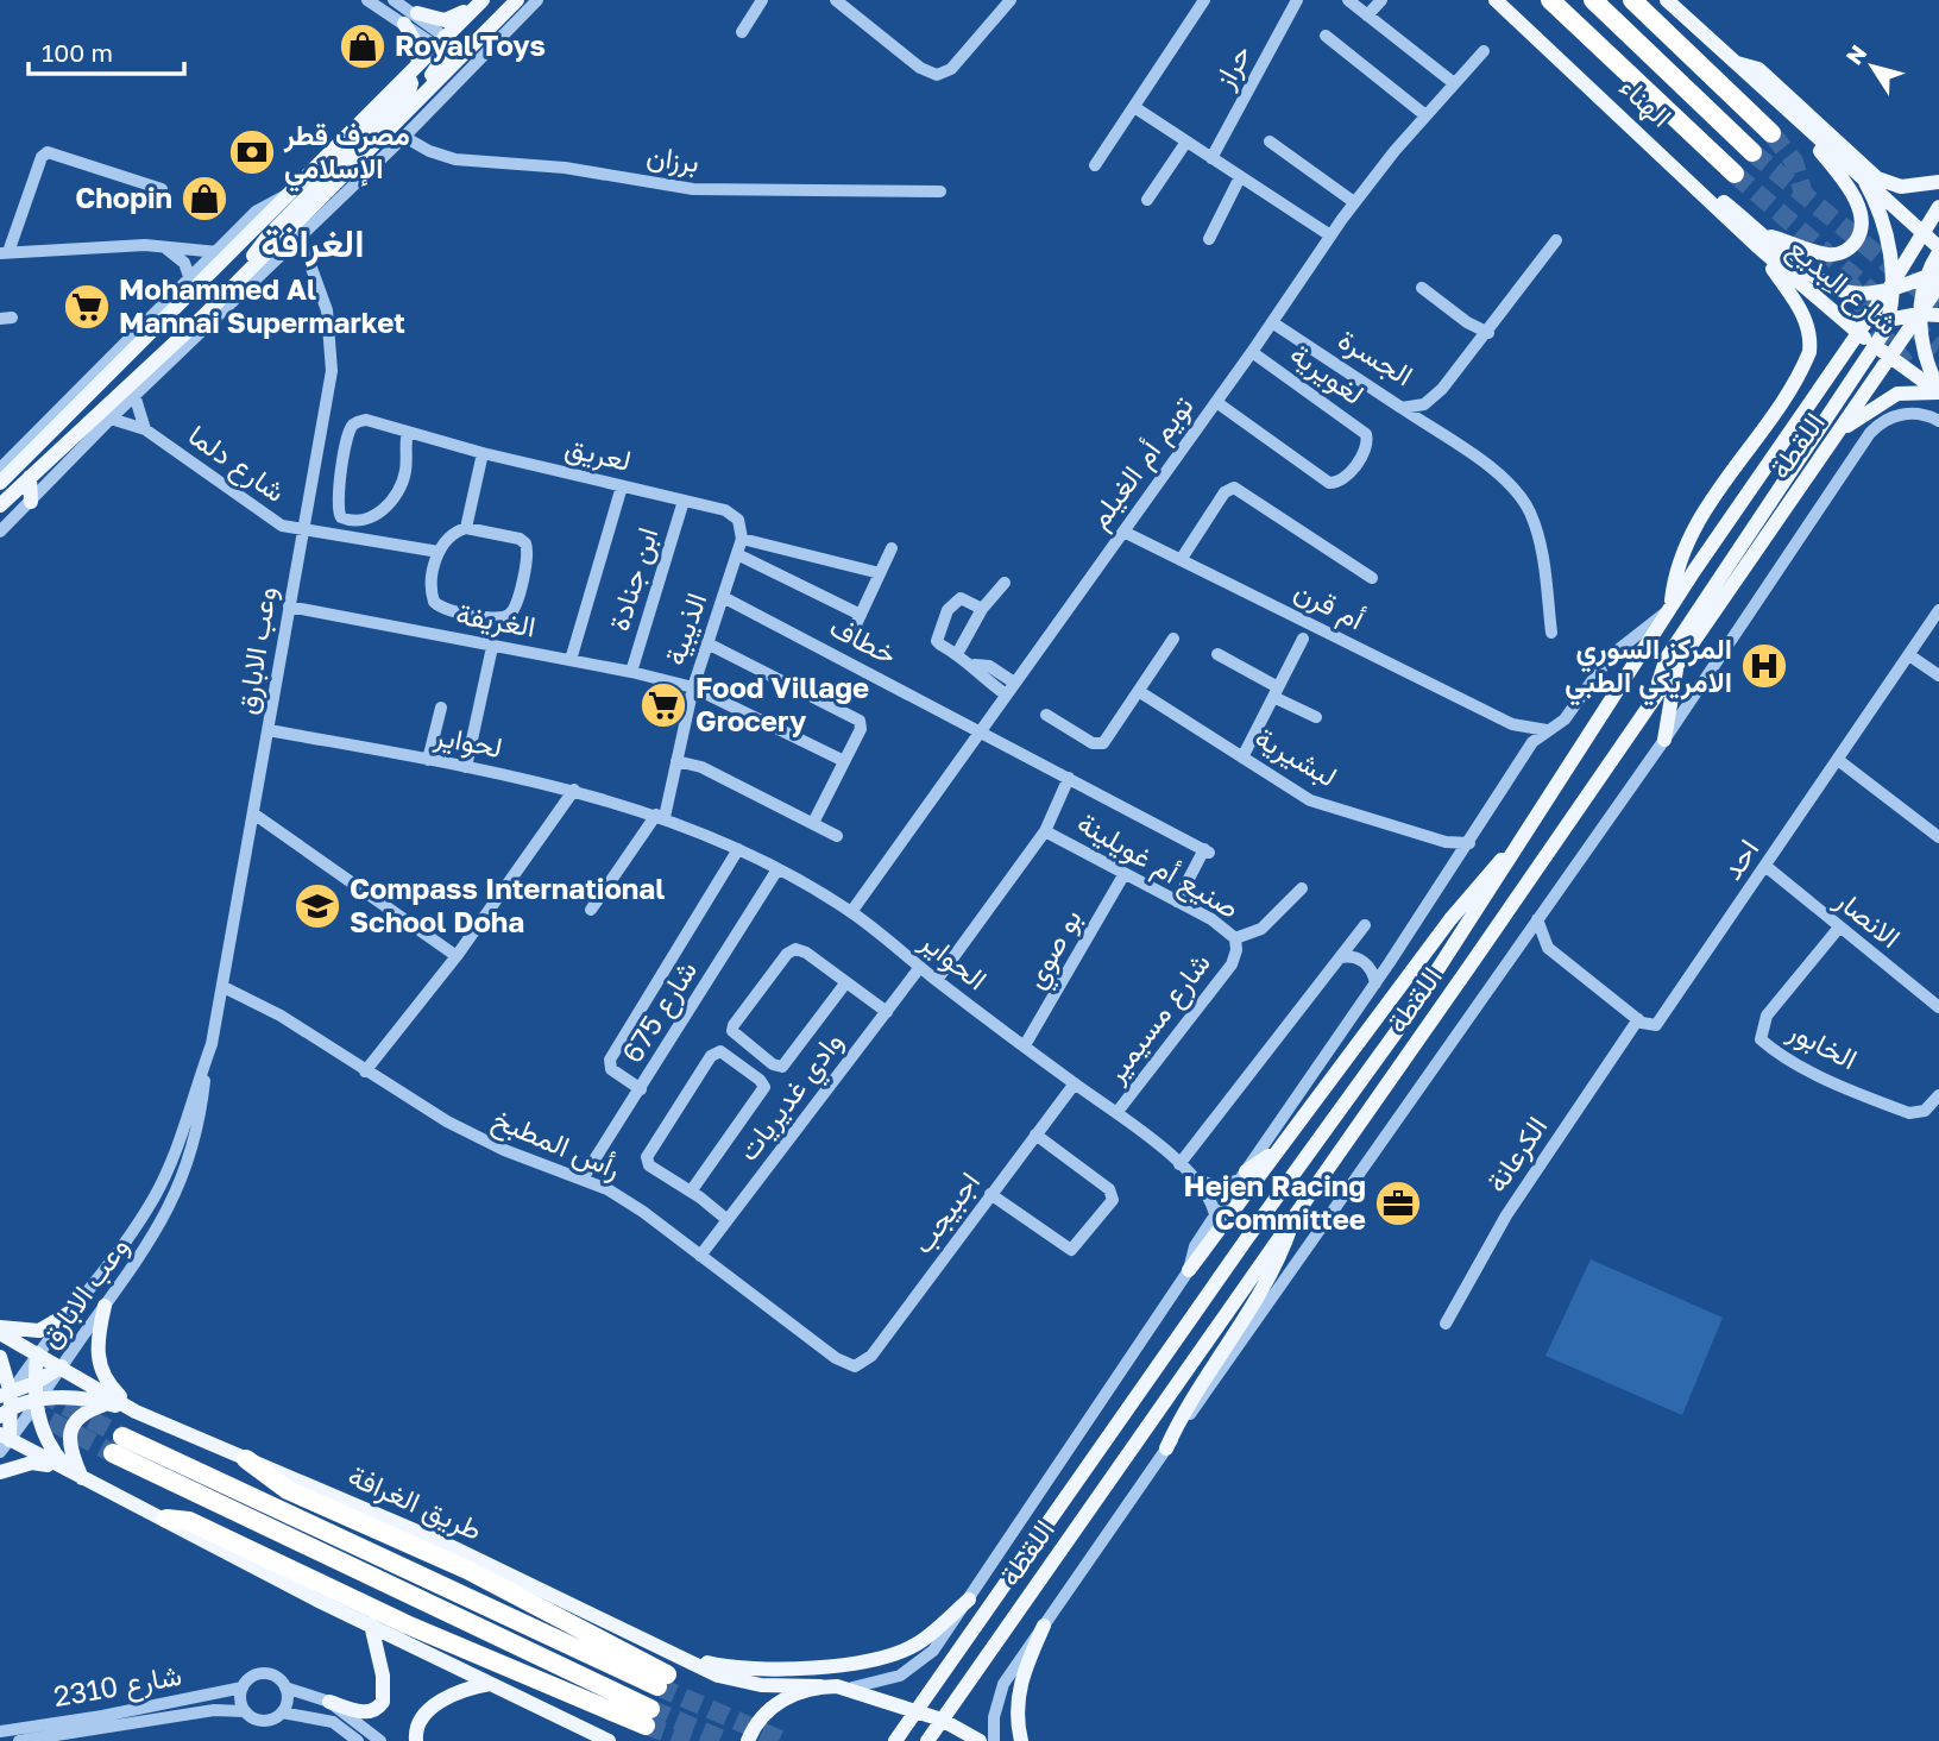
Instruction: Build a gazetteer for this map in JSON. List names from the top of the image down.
{
  "streets": {
    "highway": ["الهناء"],
    "main road": ["شارع البديع", "اللقطة", "طريق الغرافة"],
    "street": [
      "حراز",
      "برزان",
      "الجسرة",
      "لغويرية",
      "لعريق",
      "تويم أم الغيلم",
      "شارع دلما",
      "ابن جنادة",
      "أم قرن",
      "الغريفة",
      "الذيبية",
      "خطاف",
      "وعب الابارق",
      "لحواير",
      "لبشيرية",
      "احد",
      "صنيع أم غويلينة",
      "الانصار",
      "بو صوي",
      "الحواير",
      "شارع 675",
      "شارع مسيمير",
      "الخابور",
      "وادي غديريات",
      "رأس المطبخ",
      "الكرعانة",
      "اجبيجب",
      "شارع 2310"
    ]
  },
  "crossings": [
    ["الهناء", "شارع البديع"],
    ["شارع البديع", "اللقطة"],
    ["الجسرة", "تويم أم الغيلم"],
    ["لغويرية", "تويم أم الغيلم"],
    ["اللقطة", "أم قرن"],
    ["اللقطة", "لبشيرية"],
    ["اللقطة", "الحواير"],
    ["اللقطة", "طريق الغرافة"],
    ["لعريق", "ابن جنادة"],
    ["لعريق", "وعب الابارق"],
    ["تويم أم الغيلم", "أم قرن"],
    ["تويم أم الغيلم", "خطاف"],
    ["تويم أم الغيلم", "الحواير"],
    ["شارع دلما", "وعب الابارق"],
    ["ابن جنادة", "الغريفة"],
    ["الغريفة", "الذيبية"],
    ["الغريفة", "وعب الابارق"],
    ["الذيبية", "خطاف"],
    ["الذيبية", "لحواير"],
    ["الذيبية", "الحواير"],
    ["وعب الابارق", "لحواير"],
    ["وعب الابارق", "رأس المطبخ"],
    ["وعب الابارق", "طريق الغرافة"],
    ["لحواير", "الحواير"],
    ["احد", "الانصار"],
    ["احد", "الكرعانة"],
    ["صنيع أم غويلينة", "بو صوي"],
    ["صنيع أم غويلينة", "شارع مسيمير"],
    ["الانصار", "الخابور"],
    ["بو صوي", "الحواير"],
    ["الحواير", "شارع 675"],
    ["الحواير", "شارع مسيمير"],
    ["الحواير", "وادي غديريات"],
    ["الحواير", "اجبيجب"],
    ["شارع 675", "رأس المطبخ"],
    ["وادي غديريات", "رأس المطبخ"],
    ["رأس المطبخ", "اجبيجب"]
  ],
  "districts": ["الغرافة"],
  "places": {
    "shop": ["Royal Toys", "Chopin"],
    "bank": ["مصرف قطر الإسلامي"],
    "supermarket": ["Mohammed Al Mannai Supermarket", "Food Village Grocery"],
    "hospital": ["المركز السوري الامريكي الطبي"],
    "school or university": ["Compass International School Doha"],
    "office": ["Hejen Racing Committee"]
  },
  "scale_bar": "100 m",
  "north": "top left"
}
